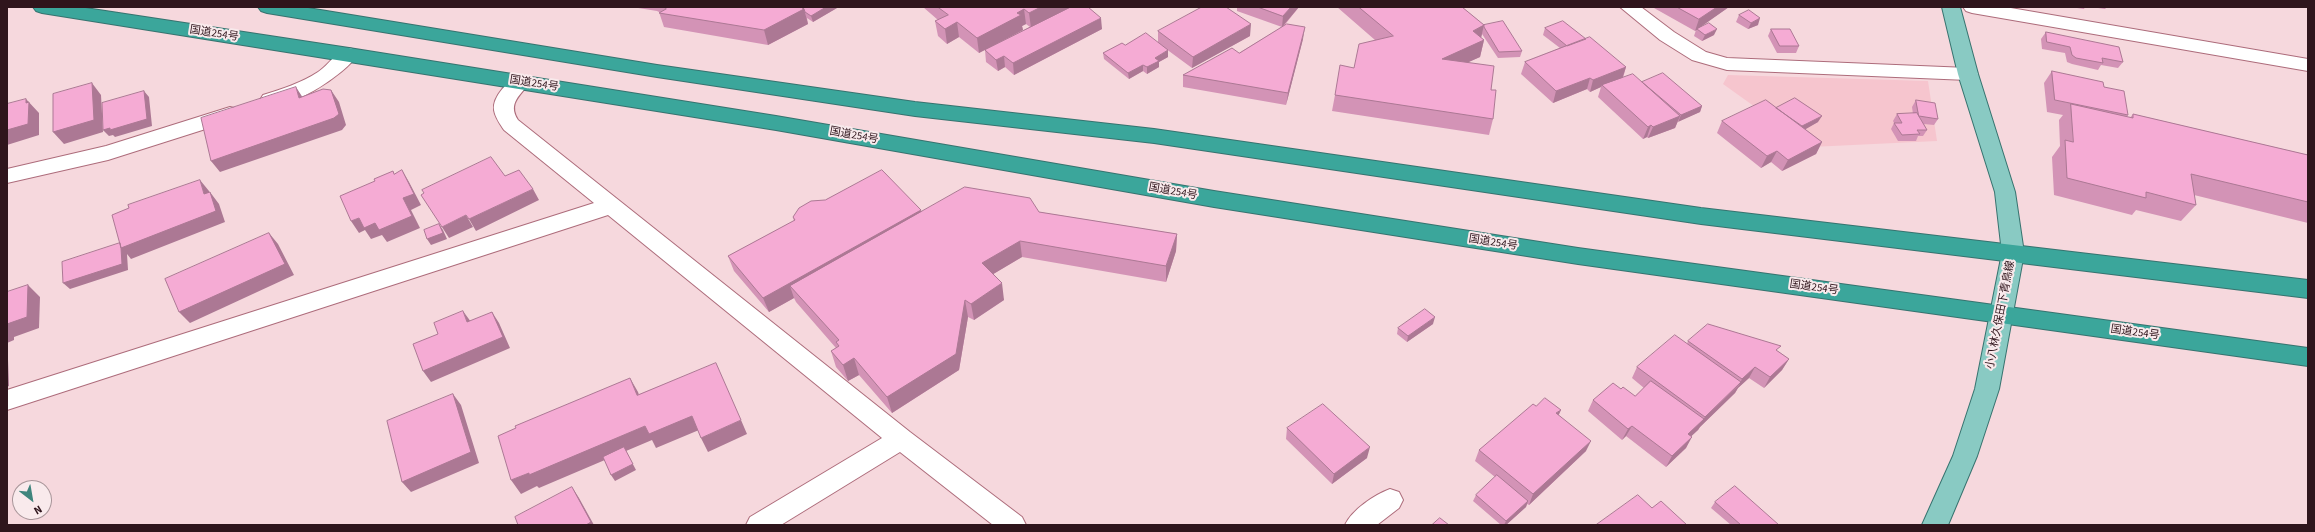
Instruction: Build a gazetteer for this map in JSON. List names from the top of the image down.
{
  "streets": {
    "highway": ["国道254号"],
    "main road": ["小八林久保田下青鳥線"]
  },
  "crossings": [
    ["国道254号", "小八林久保田下青鳥線"]
  ],
  "north": "bottom right"
}
